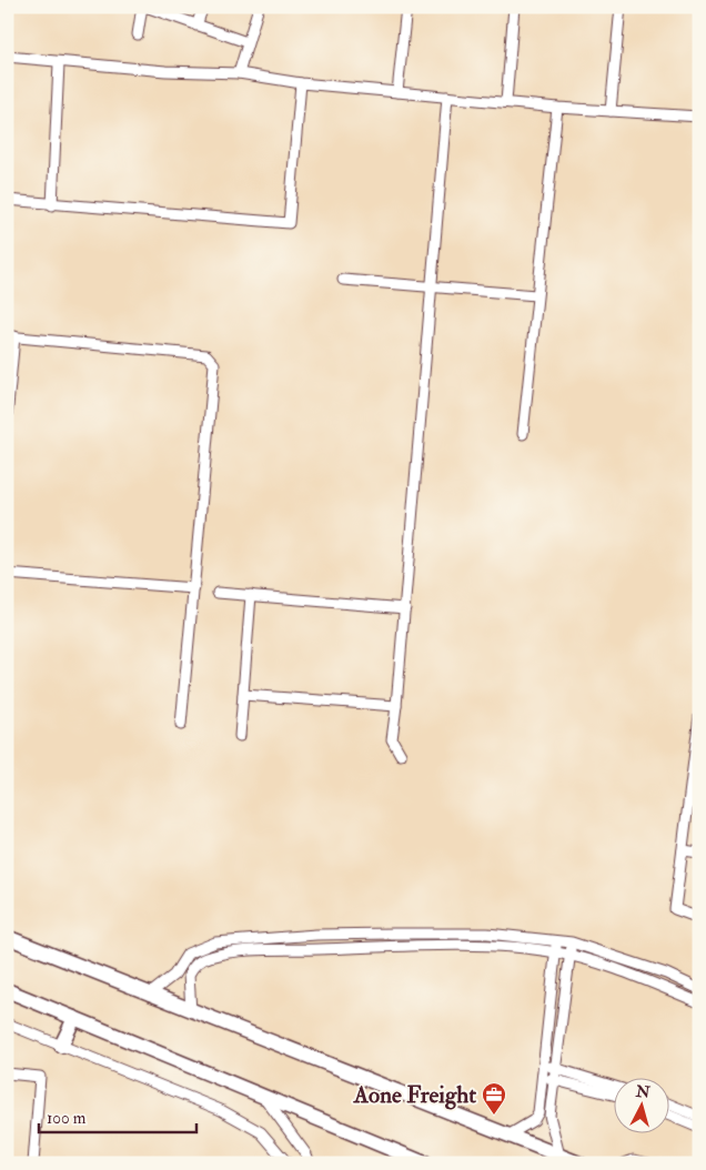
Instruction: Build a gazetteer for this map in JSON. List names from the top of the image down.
{
  "places": {
    "office": ["Aone Freight"]
  },
  "scale_bar": "100 m",
  "north": "top"
}
